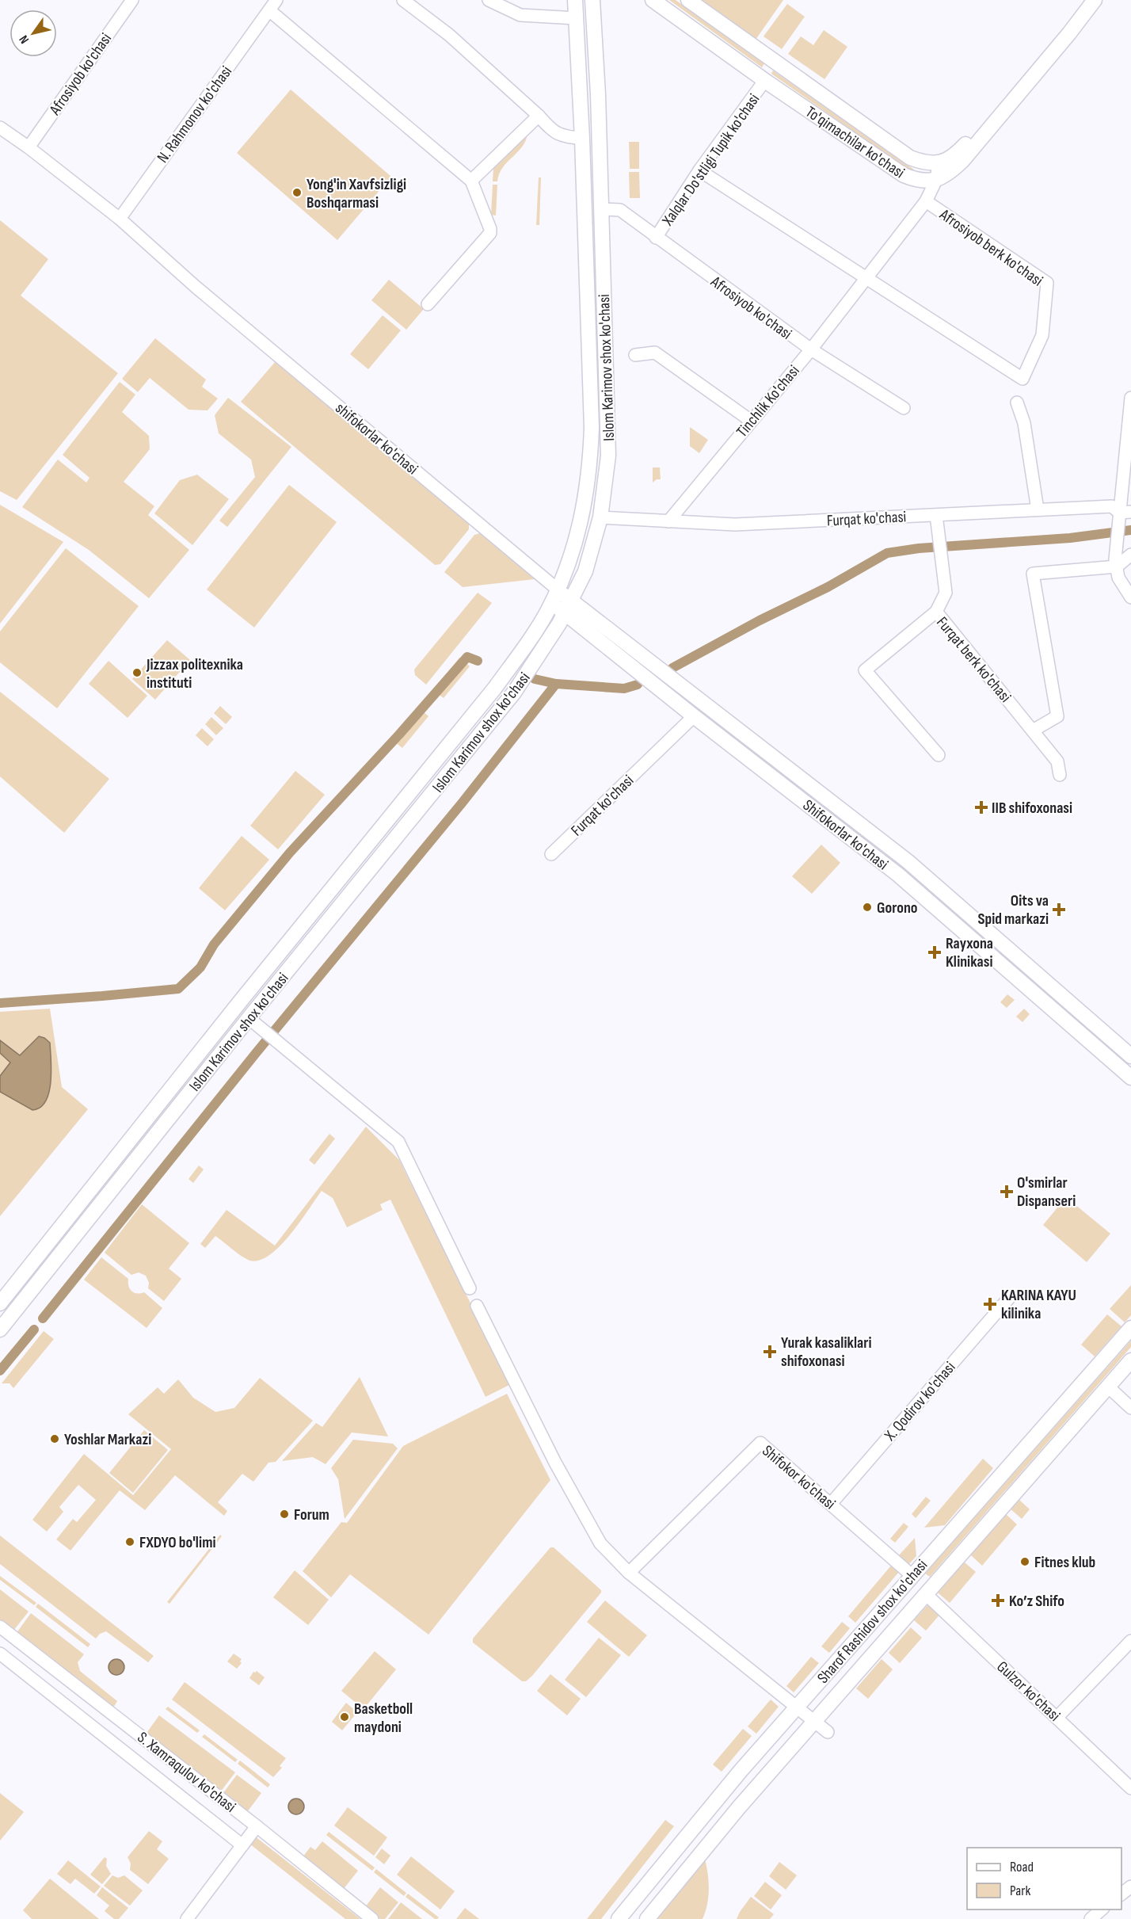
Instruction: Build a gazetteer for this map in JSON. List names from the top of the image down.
{
  "streets": {
    "main road": [
      "To'qimachilar ko'chasi",
      "Islom Karimov shox ko'chasi",
      "Shifokorlar ko'chasi",
      "Sharof Rashidov shox ko'chasi"
    ],
    "street": [
      "Afrosiyob ko'chasi",
      "N. Rahmonov ko'chasi",
      "Xalqlar Do'stligi Tupik ko'chasi",
      "Afrosiyob berk ko'chasi",
      "Tinchlik Ko'chasi",
      "shifokorlar ko'chasi",
      "Furqat ko'chasi",
      "Furqat berk ko'chasi",
      "X. Qodirov ko'chasi",
      "Shifokor ko'chasi",
      "Gulzor ko'chasi",
      "S. Xamraqulov ko'chasi"
    ]
  },
  "crossings": [
    ["Afrosiyob ko'chasi", "Xalqlar Do'stligi Tupik ko'chasi"],
    ["Afrosiyob ko'chasi", "Islom Karimov shox ko'chasi"],
    ["Afrosiyob ko'chasi", "Tinchlik Ko'chasi"],
    ["Afrosiyob ko'chasi", "shifokorlar ko'chasi"],
    ["N. Rahmonov ko'chasi", "shifokorlar ko'chasi"],
    ["To'qimachilar ko'chasi", "Xalqlar Do'stligi Tupik ko'chasi"],
    ["Xalqlar Do'stligi Tupik ko'chasi", "Afrosiyob berk ko'chasi"],
    ["Afrosiyob berk ko'chasi", "Tinchlik Ko'chasi"],
    ["Islom Karimov shox ko'chasi", "shifokorlar ko'chasi"],
    ["Islom Karimov shox ko'chasi", "Furqat ko'chasi"],
    ["Islom Karimov shox ko'chasi", "Shifokorlar ko'chasi"],
    ["Tinchlik Ko'chasi", "Furqat ko'chasi"],
    ["shifokorlar ko'chasi", "Shifokorlar ko'chasi"],
    ["Furqat ko'chasi", "Shifokorlar ko'chasi"],
    ["X. Qodirov ko'chasi", "Shifokor ko'chasi"],
    ["Shifokor ko'chasi", "Sharof Rashidov shox ko'chasi"],
    ["Sharof Rashidov shox ko'chasi", "Gulzor ko'chasi"]
  ],
  "places": {
    "other": [
      "Yong'in Xavfsizligi Boshqarmasi",
      "Jizzax politexnika instituti",
      "Gorono",
      "Yoshlar Markazi",
      "Forum",
      "FXDYO bo'limi",
      "Fitnes klub",
      "Basketboll maydoni"
    ],
    "health": [
      "IIB shifoxonasi",
      "Oits va Spid markazi",
      "Rayxona Klinikasi",
      "O'smirlar Dispanseri",
      "KARINA KAYU kilinika",
      "Yurak kasaliklari shifoxonasi",
      "Ko’z Shifo"
    ]
  },
  "legend": ["Road", "Park"],
  "north": "bottom left"
}
